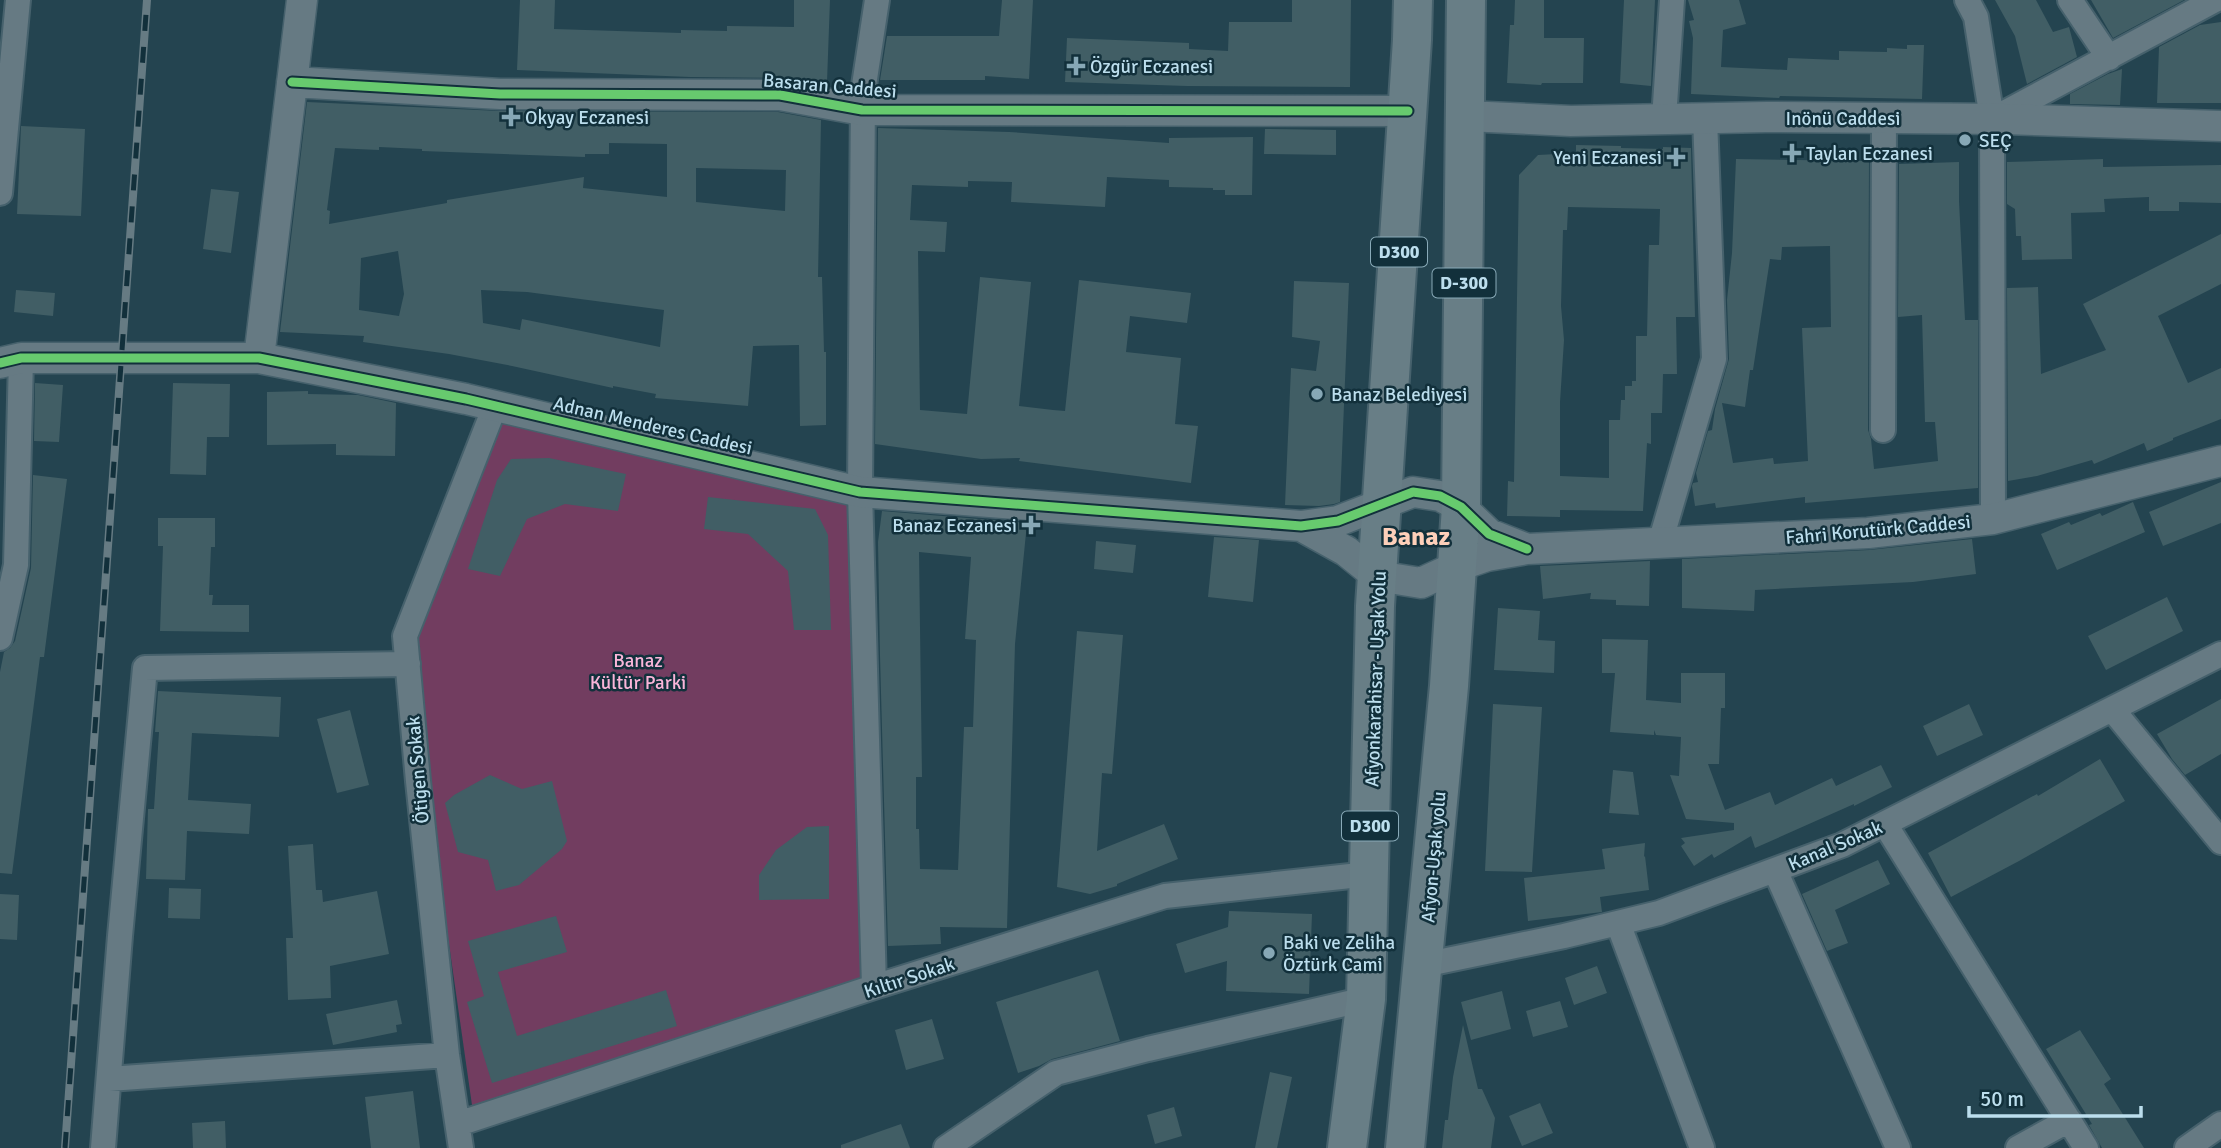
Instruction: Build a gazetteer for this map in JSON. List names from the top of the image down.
{
  "streets": {
    "highway": [
      "D300",
      "D-300",
      "Afyonkarahisar - Uşak Yolu",
      "Afyon-Uşak yolu"
    ],
    "street": [
      "Basaran Caddesi",
      "Inönü Caddesi",
      "Adnan Menderes Caddesi",
      "Fahri Korutürk Caddesi",
      "Ötigen Sokak",
      "Kanal Sokak",
      "Kıltır Sokak"
    ]
  },
  "crossings": [
    ["Basaran Caddesi", "Afyonkarahisar - Uşak Yolu"],
    ["Inönü Caddesi", "D-300"],
    ["D-300", "Fahri Korutürk Caddesi"],
    ["D-300", "Afyonkarahisar - Uşak Yolu"],
    ["D-300", "Afyon-Uşak yolu"],
    ["Adnan Menderes Caddesi", "Ötigen Sokak"],
    ["Fahri Korutürk Caddesi", "Afyonkarahisar - Uşak Yolu"],
    ["Fahri Korutürk Caddesi", "Afyon-Uşak yolu"],
    ["Afyonkarahisar - Uşak Yolu", "Afyon-Uşak yolu"],
    ["Afyonkarahisar - Uşak Yolu", "Kıltır Sokak"],
    ["Ötigen Sokak", "Kıltır Sokak"],
    ["Kanal Sokak", "Afyon-Uşak yolu"]
  ],
  "districts": ["Banaz"],
  "parks": ["Banaz Kültür Parki"],
  "places": {
    "health": [
      "Özgür Eczanesi",
      "Okyay Eczanesi",
      "Taylan Eczanesi",
      "Yeni Eczanesi",
      "Banaz Eczanesi"
    ],
    "other": ["SEÇ", "Banaz Belediyesi", "Baki ve Zeliha Öztürk Cami"]
  },
  "scale_bar": "50 m"
}
